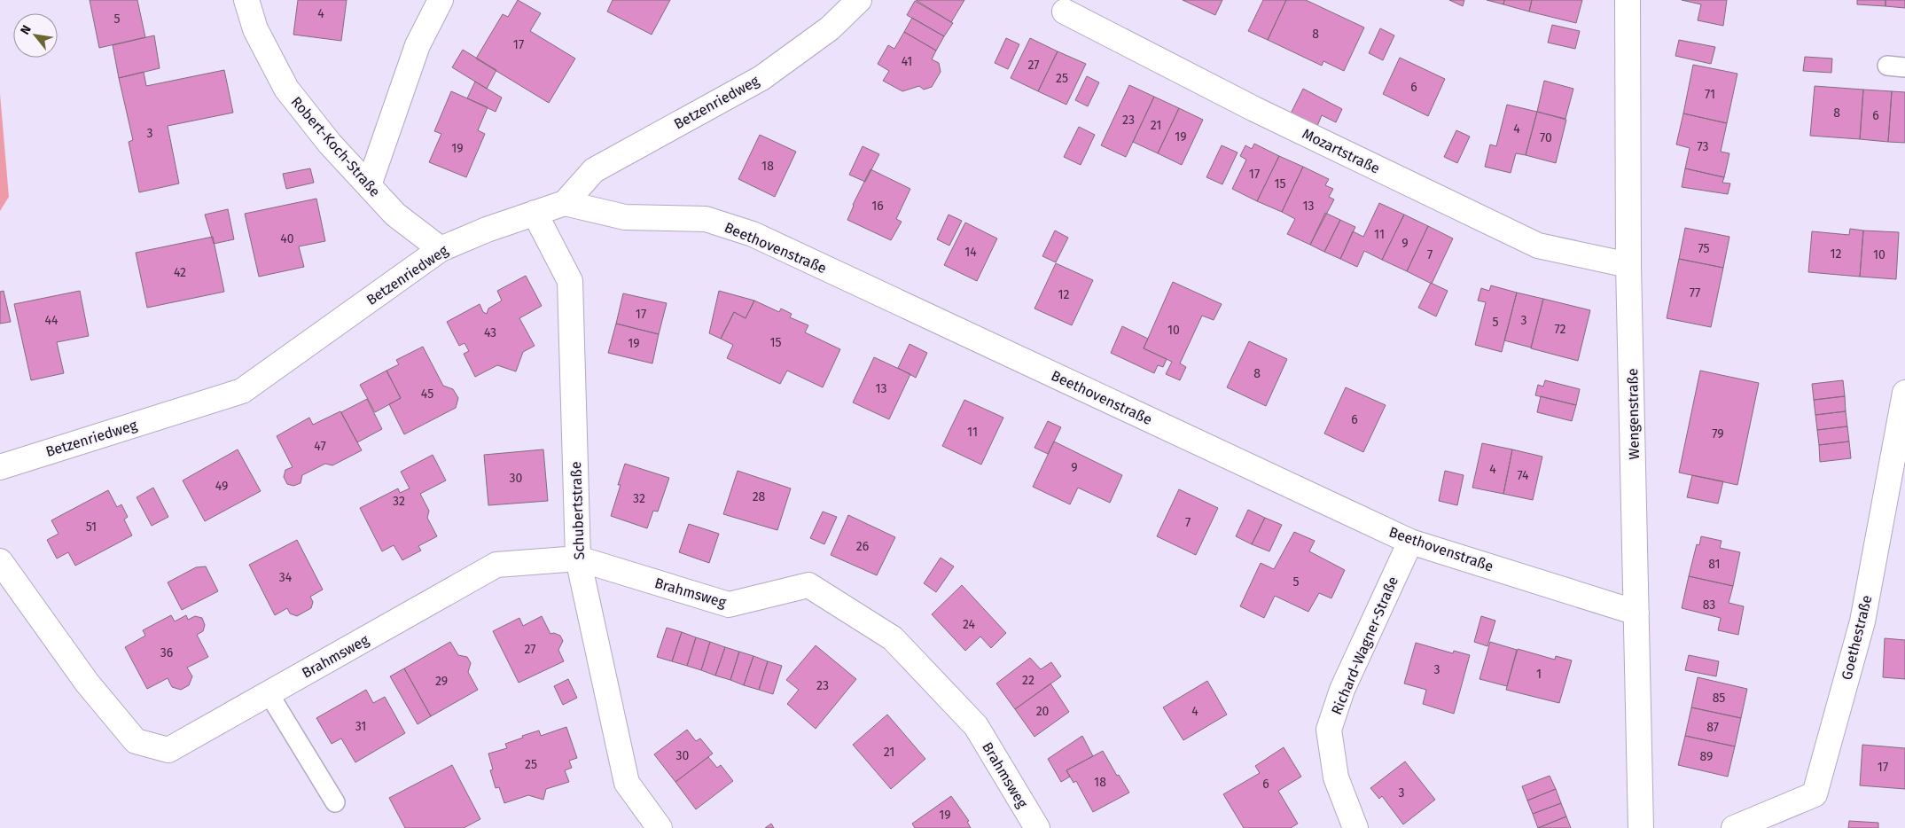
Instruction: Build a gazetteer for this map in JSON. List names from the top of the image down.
{
  "streets": {
    "street": [
      "Betzenriedweg",
      "Robert-Koch-Straße",
      "Mozartstraße",
      "Beethovenstraße",
      "Wengenstraße",
      "Schubertstraße",
      "Brahmsweg",
      "Goethestraße",
      "Richard-Wagner-Straße"
    ]
  },
  "crossings": [
    ["Betzenriedweg", "Robert-Koch-Straße"],
    ["Betzenriedweg", "Beethovenstraße"],
    ["Betzenriedweg", "Schubertstraße"],
    ["Mozartstraße", "Wengenstraße"],
    ["Beethovenstraße", "Wengenstraße"],
    ["Beethovenstraße", "Richard-Wagner-Straße"],
    ["Schubertstraße", "Brahmsweg"]
  ],
  "house_numbers": [
    "4",
    "5",
    "8",
    "17",
    "41",
    "27",
    "25",
    "6",
    "71",
    "8",
    "6",
    "23",
    "21",
    "4",
    "3",
    "19",
    "70",
    "73",
    "19",
    "18",
    "17",
    "15",
    "16",
    "13",
    "11",
    "40",
    "9",
    "75",
    "14",
    "12",
    "7",
    "10",
    "42",
    "77",
    "12",
    "17",
    "44",
    "3",
    "5",
    "72",
    "10",
    "43",
    "15",
    "19",
    "8",
    "13",
    "45",
    "6",
    "11",
    "79",
    "47",
    "9",
    "4",
    "74",
    "30",
    "49",
    "28",
    "32",
    "32",
    "7",
    "51",
    "26",
    "81",
    "34",
    "5",
    "83",
    "24",
    "27",
    "36",
    "3",
    "1",
    "22",
    "29",
    "23",
    "85",
    "20",
    "4",
    "31",
    "87",
    "21",
    "30",
    "89",
    "25",
    "17",
    "18",
    "6",
    "3",
    "19"
  ],
  "north": "top left"
}
